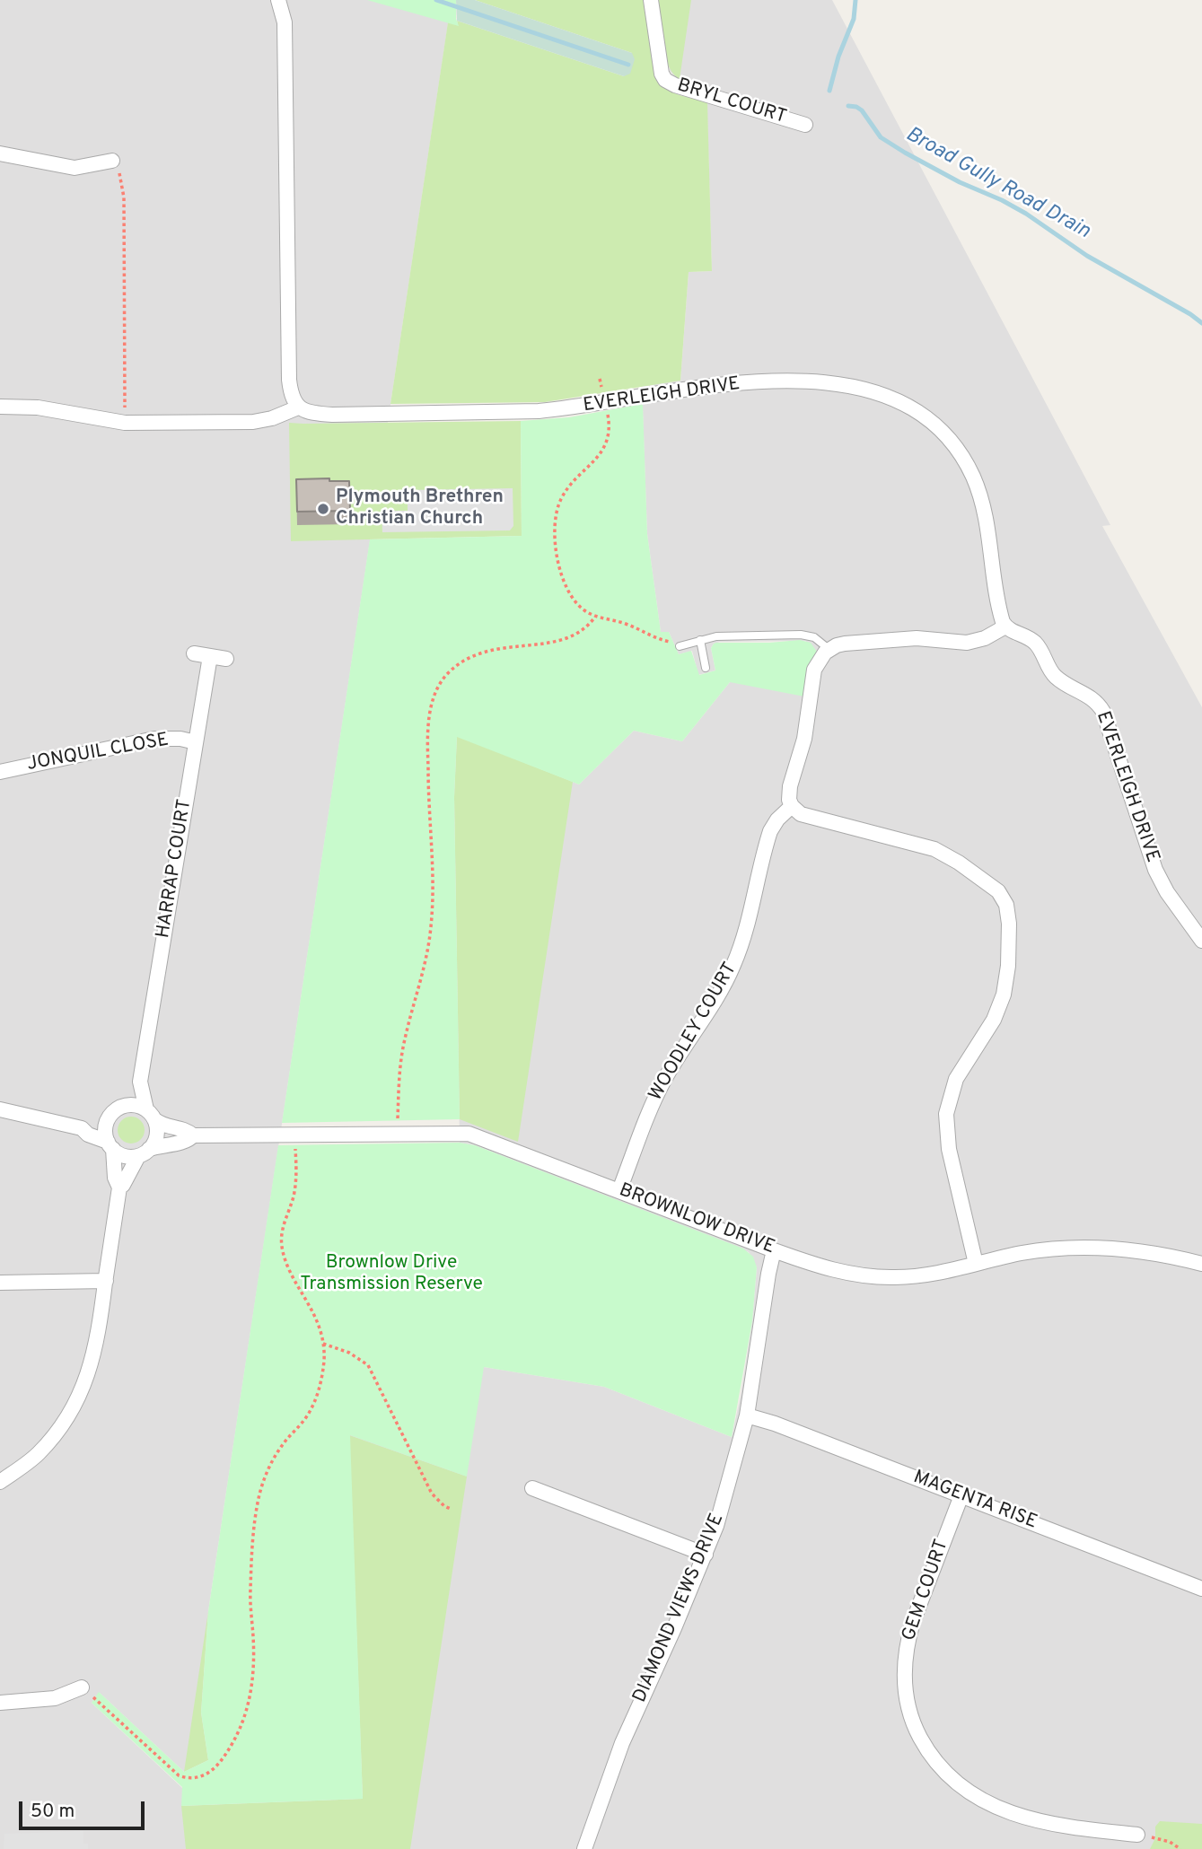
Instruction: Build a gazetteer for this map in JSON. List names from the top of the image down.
{
  "streets": {
    "street": [
      "BRYL COURT",
      "EVERLEIGH DRIVE",
      "JONQUIL CLOSE",
      "HARRAP COURT",
      "WOODLEY COURT",
      "BROWNLOW DRIVE",
      "MAGENTA RISE",
      "GEM COURT",
      "DIAMOND VIEWS DRIVE"
    ]
  },
  "crossings": [
    ["JONQUIL CLOSE", "HARRAP COURT"],
    ["HARRAP COURT", "BROWNLOW DRIVE"],
    ["WOODLEY COURT", "BROWNLOW DRIVE"],
    ["BROWNLOW DRIVE", "DIAMOND VIEWS DRIVE"],
    ["MAGENTA RISE", "GEM COURT"],
    ["MAGENTA RISE", "DIAMOND VIEWS DRIVE"]
  ],
  "water": ["Broad Gully Road Drain"],
  "parks": ["Brownlow Drive Transmission Reserve"],
  "places": ["Plymouth Brethren Christian Church"],
  "scale_bar": "50 m"
}
